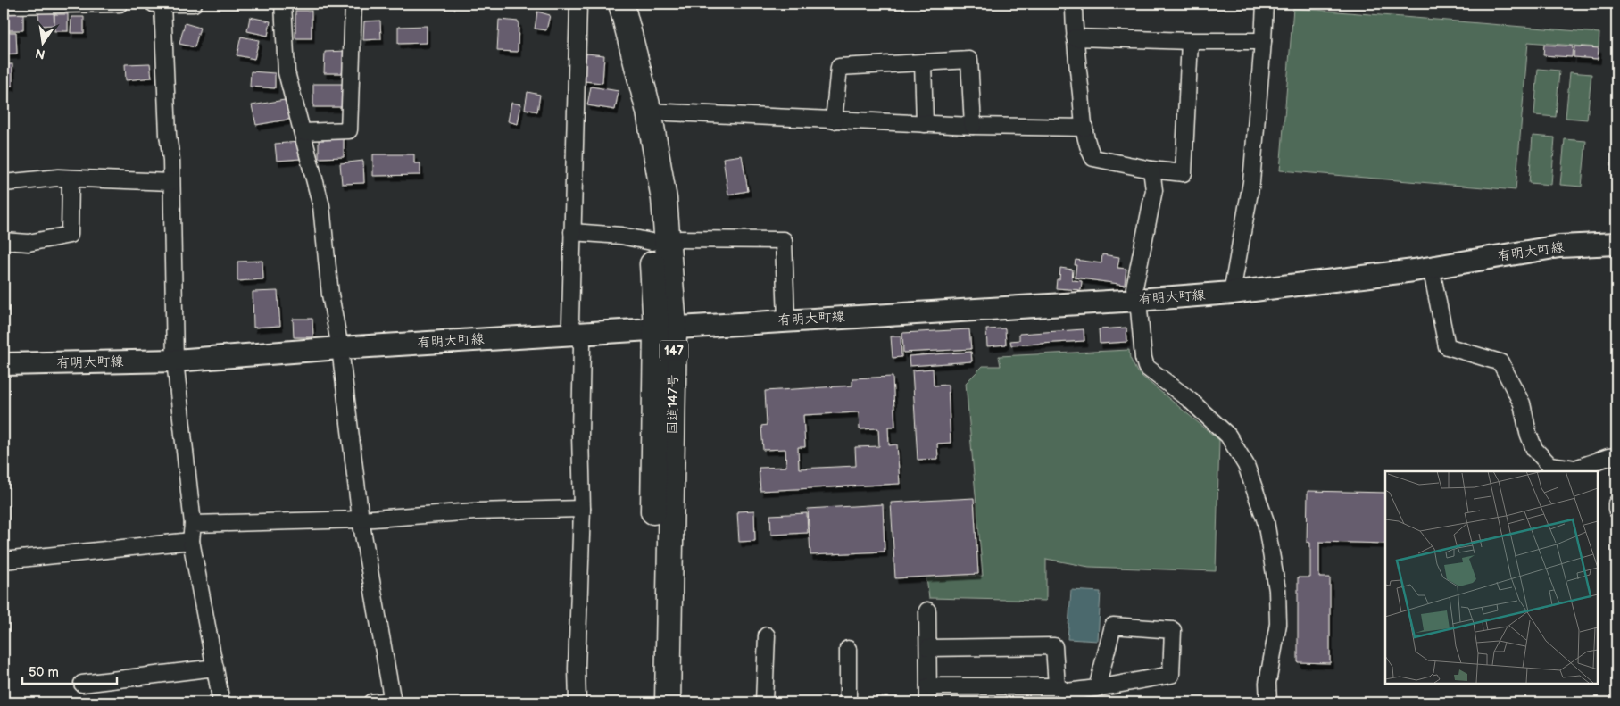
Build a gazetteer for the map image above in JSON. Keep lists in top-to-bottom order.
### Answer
{
  "streets": {
    "highway": ["147", "国道147号"],
    "main road": ["有明大町線"]
  },
  "crossings": [
    ["有明大町線", "国道147号"]
  ],
  "scale_bar": "50 m",
  "north": "bottom"
}
